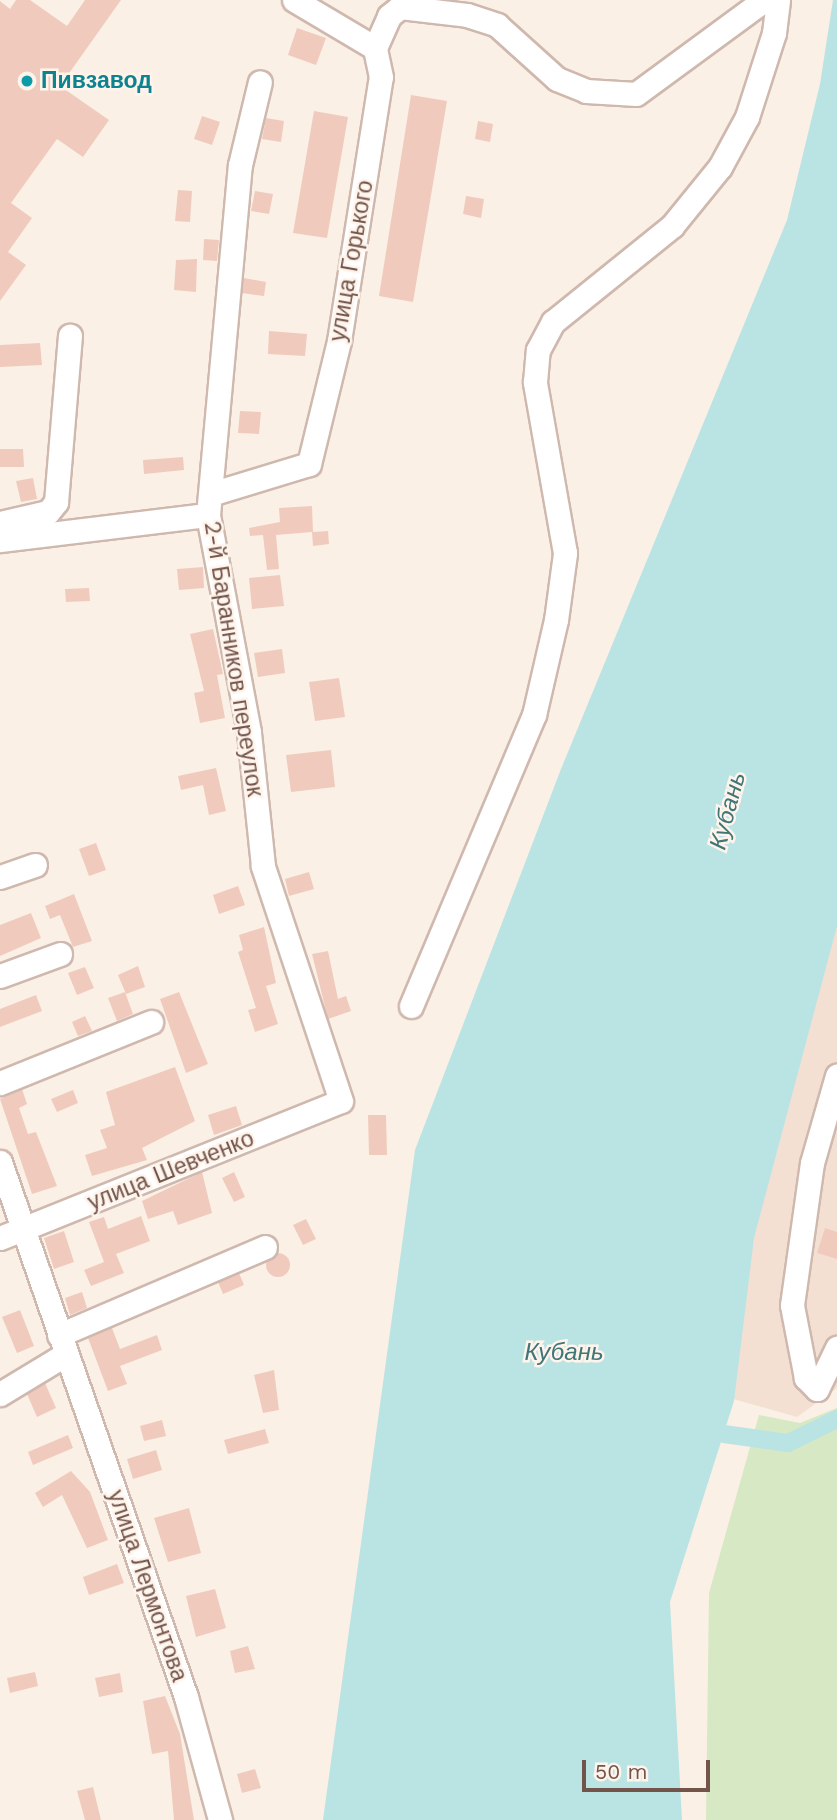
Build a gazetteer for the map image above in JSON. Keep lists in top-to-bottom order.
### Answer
{
  "streets": {
    "street": [
      "улица Горького",
      "2-й Баранников переулок",
      "улица Шевченко",
      "улица Лермонтова"
    ]
  },
  "crossings": [
    ["улица Горького", "2-й Баранников переулок"],
    ["2-й Баранников переулок", "улица Шевченко"],
    ["улица Шевченко", "улица Лермонтова"]
  ],
  "water": ["Кубань"],
  "places": ["Пивзавод"],
  "scale_bar": "50 m"
}
